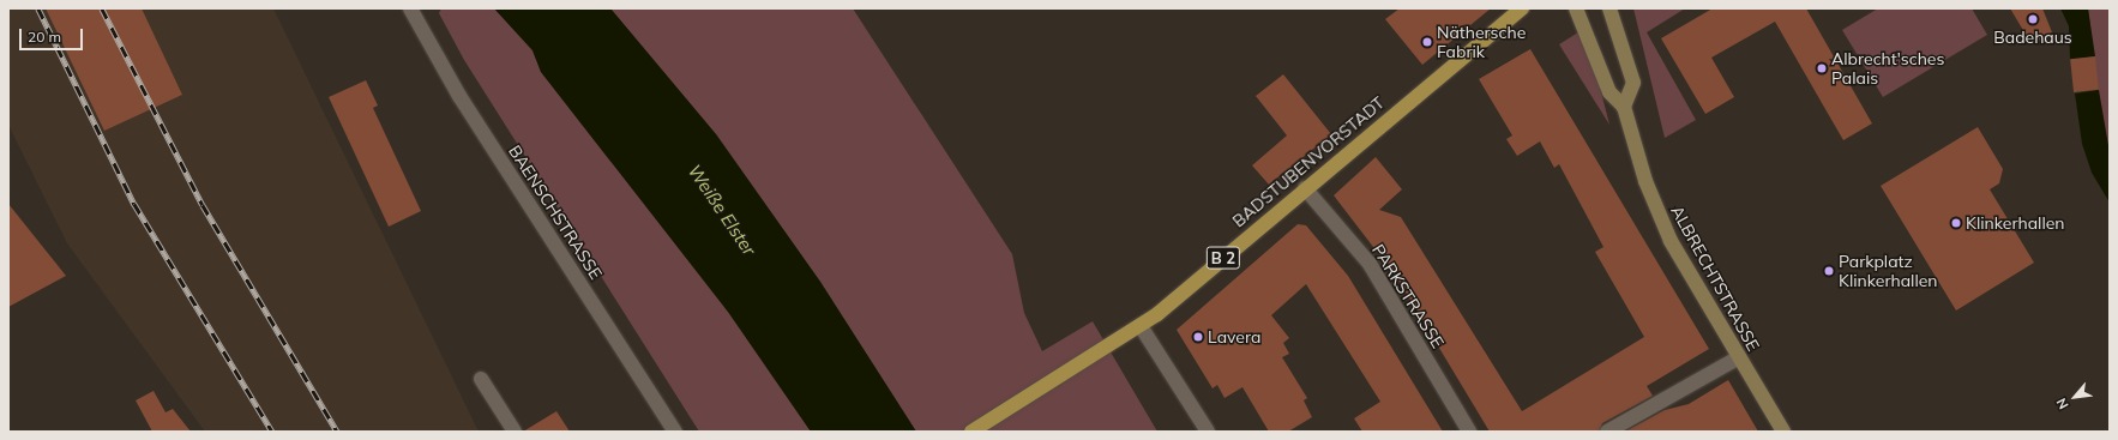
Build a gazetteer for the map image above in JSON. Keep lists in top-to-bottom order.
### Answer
{
  "streets": {
    "main road": ["BADSTUBENVORSTADT", "B 2", "ALBRECHTSTRASSE"],
    "street": ["BAENSCHSTRASSE", "PARKSTRASSE"]
  },
  "crossings": [
    ["BADSTUBENVORSTADT", "PARKSTRASSE"]
  ],
  "water": ["Weiße Elster"],
  "places": [
    "Badehaus",
    "Näthersche Fabrik",
    "Albrecht'sches Palais",
    "Klinkerhallen",
    "Parkplatz Klinkerhallen",
    "Lavera"
  ],
  "scale_bar": "20 m",
  "north": "bottom left"
}
